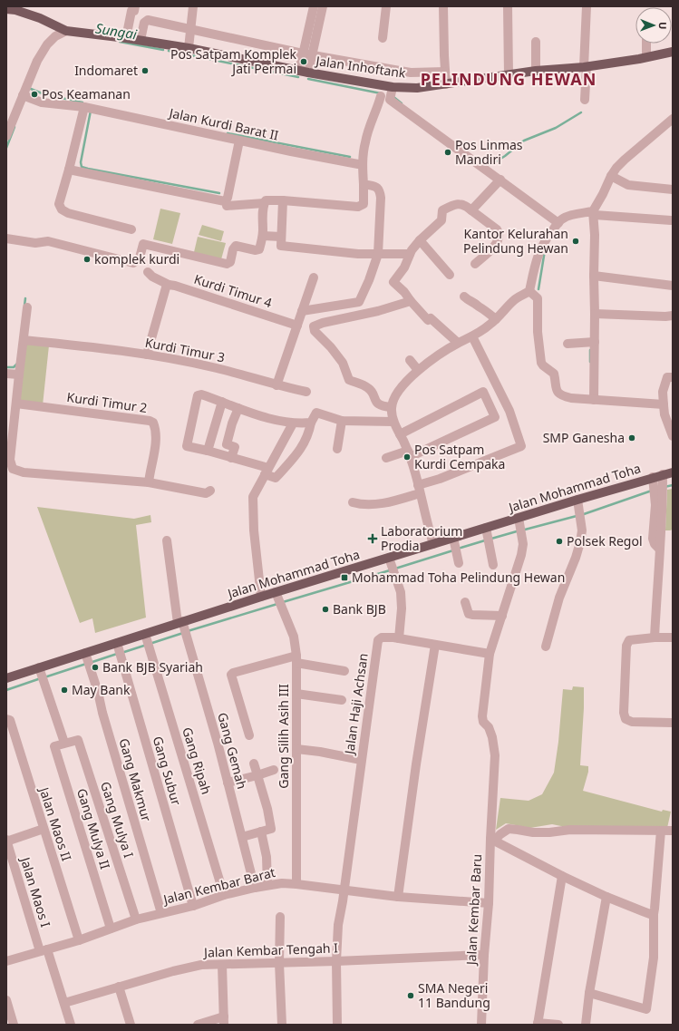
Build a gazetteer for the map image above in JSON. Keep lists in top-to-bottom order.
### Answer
{
  "streets": {
    "main road": ["Jalan Inhoftank", "Jalan Mohammad Toha"],
    "street": [
      "Jalan Kurdi Barat II",
      "Kurdi Timur 4",
      "Kurdi Timur 3",
      "Kurdi Timur 2",
      "Jalan Haji Achsan",
      "Gang Silih Asih III",
      "Gang Gemah",
      "Gang Ripah",
      "Gang Subur",
      "Gang Makmur",
      "Gang Mulya I",
      "Jalan Maos II",
      "Gang Mulya II",
      "Jalan Kembar Barat",
      "Jalan Maos I",
      "Jalan Kembar Baru",
      "Jalan Kembar Tengah I"
    ]
  },
  "crossings": [
    ["Jalan Mohammad Toha", "Gang Silih Asih III"],
    ["Jalan Mohammad Toha", "Gang Gemah"],
    ["Jalan Mohammad Toha", "Gang Ripah"],
    ["Jalan Mohammad Toha", "Gang Subur"],
    ["Jalan Mohammad Toha", "Gang Makmur"],
    ["Jalan Haji Achsan", "Jalan Kembar Barat"],
    ["Jalan Haji Achsan", "Jalan Kembar Baru"],
    ["Jalan Haji Achsan", "Jalan Kembar Tengah I"],
    ["Gang Silih Asih III", "Jalan Kembar Barat"],
    ["Gang Gemah", "Jalan Kembar Barat"],
    ["Gang Ripah", "Jalan Kembar Barat"],
    ["Gang Subur", "Jalan Kembar Barat"],
    ["Gang Makmur", "Jalan Kembar Barat"],
    ["Gang Mulya I", "Gang Mulya II"],
    ["Gang Mulya I", "Jalan Kembar Barat"],
    ["Jalan Maos II", "Jalan Kembar Barat"],
    ["Gang Mulya II", "Jalan Kembar Barat"],
    ["Jalan Kembar Barat", "Jalan Maos I"],
    ["Jalan Kembar Barat", "Jalan Kembar Baru"],
    ["Jalan Maos I", "Jalan Kembar Tengah I"],
    ["Jalan Kembar Baru", "Jalan Kembar Tengah I"]
  ],
  "districts": ["PELINDUNG HEWAN"],
  "water": ["Sungai"],
  "places": {
    "other": [
      "Pos Satpam Komplek Jati Permai",
      "Indomaret",
      "Pos Keamanan",
      "Pos Linmas Mandiri",
      "Kantor Kelurahan Pelindung Hewan",
      "komplek kurdi",
      "SMP Ganesha",
      "Pos Satpam Kurdi Cempaka",
      "Polsek Regol",
      "Bank BJB",
      "Bank BJB Syariah",
      "May Bank",
      "SMA Negeri 11 Bandung"
    ],
    "health": ["Laboratorium Prodia"],
    "transit": ["Mohammad Toha Pelindung Hewan"]
  },
  "north": "right"
}
